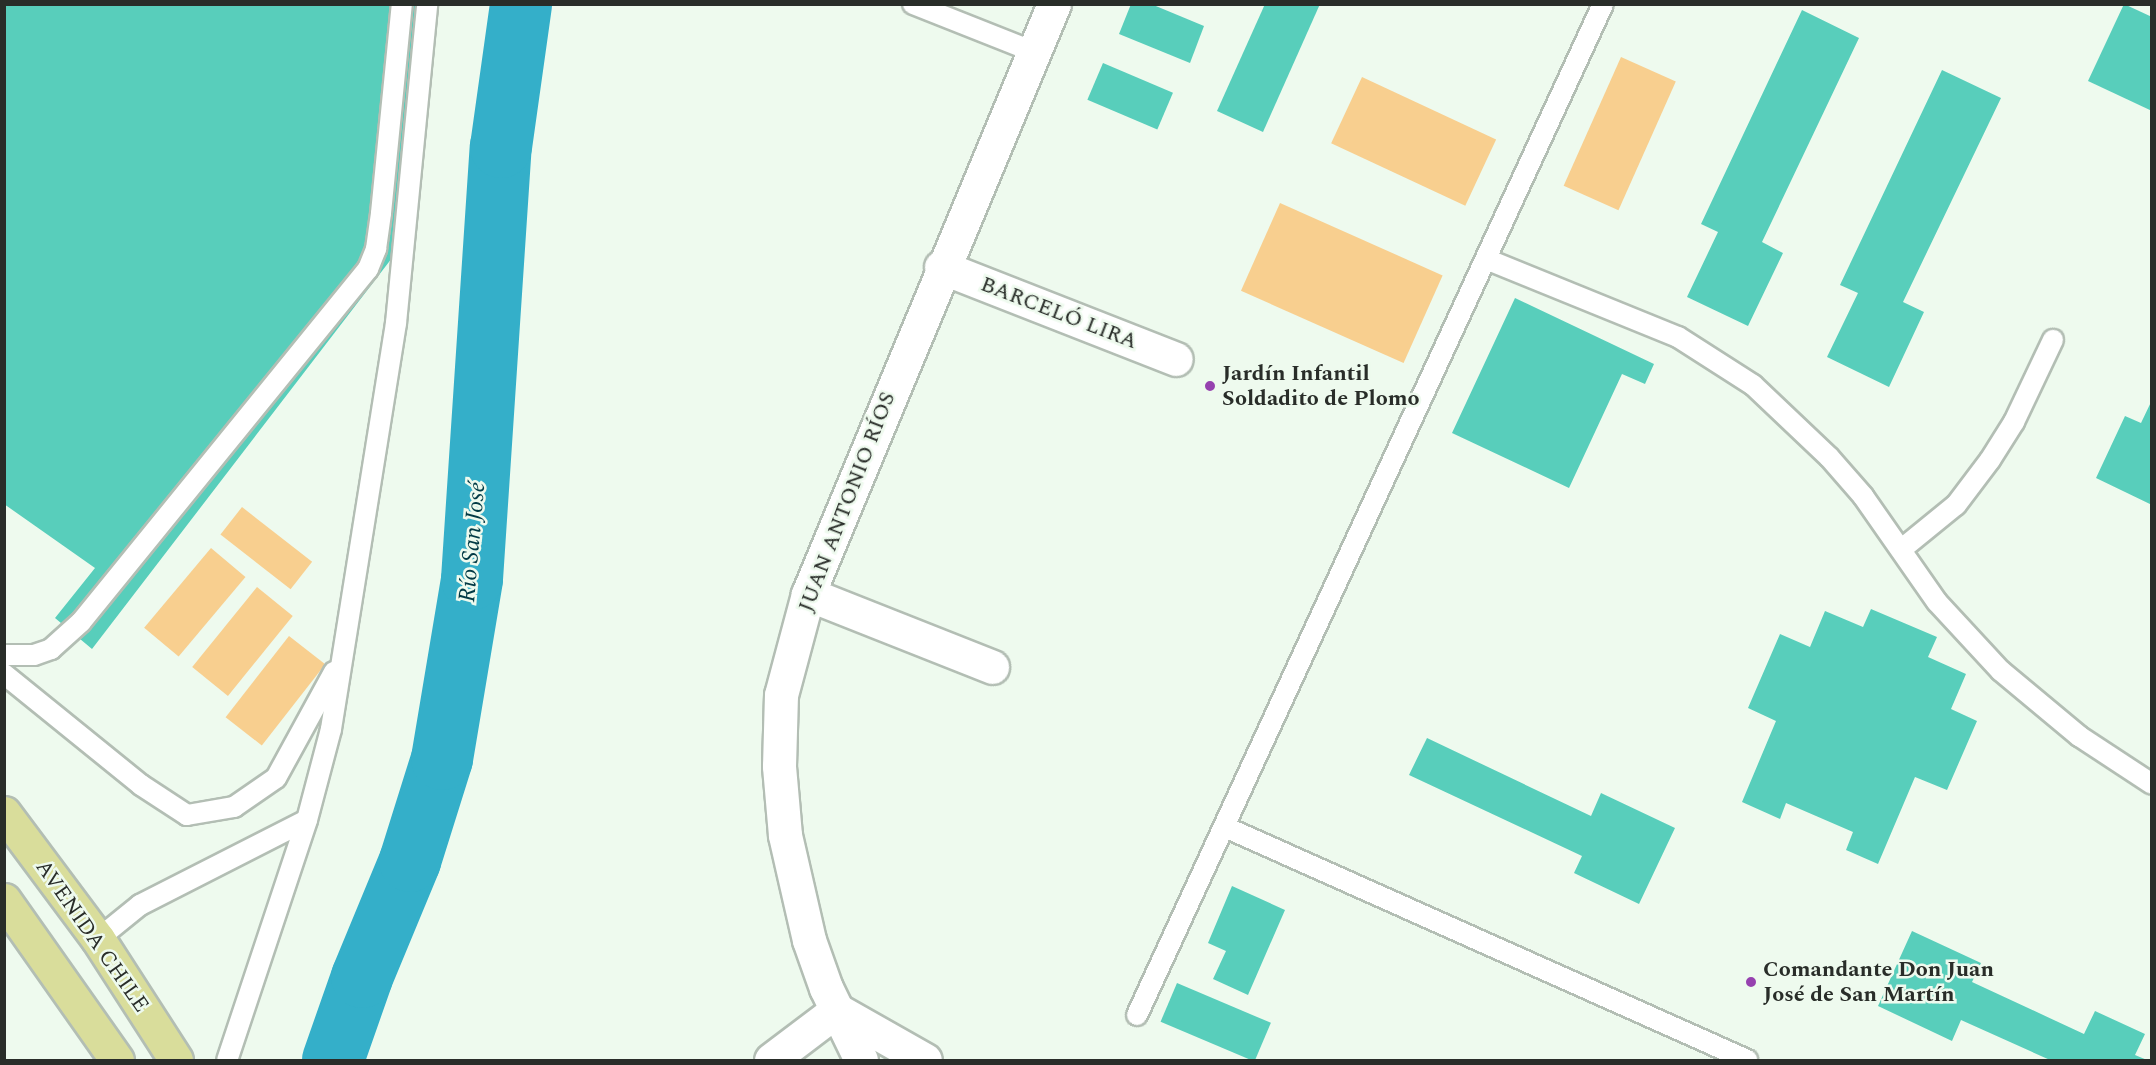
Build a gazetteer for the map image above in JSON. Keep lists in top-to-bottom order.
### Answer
{
  "streets": {
    "main road": ["BARCELÓ LIRA", "JUAN ANTONIO RÍOS", "AVENIDA CHILE"]
  },
  "crossings": [
    ["BARCELÓ LIRA", "JUAN ANTONIO RÍOS"]
  ],
  "water": ["Río San José"],
  "places": ["Jardín Infantil Soldadito de Plomo", "Comandante Don Juan José de San Martín"]
}
